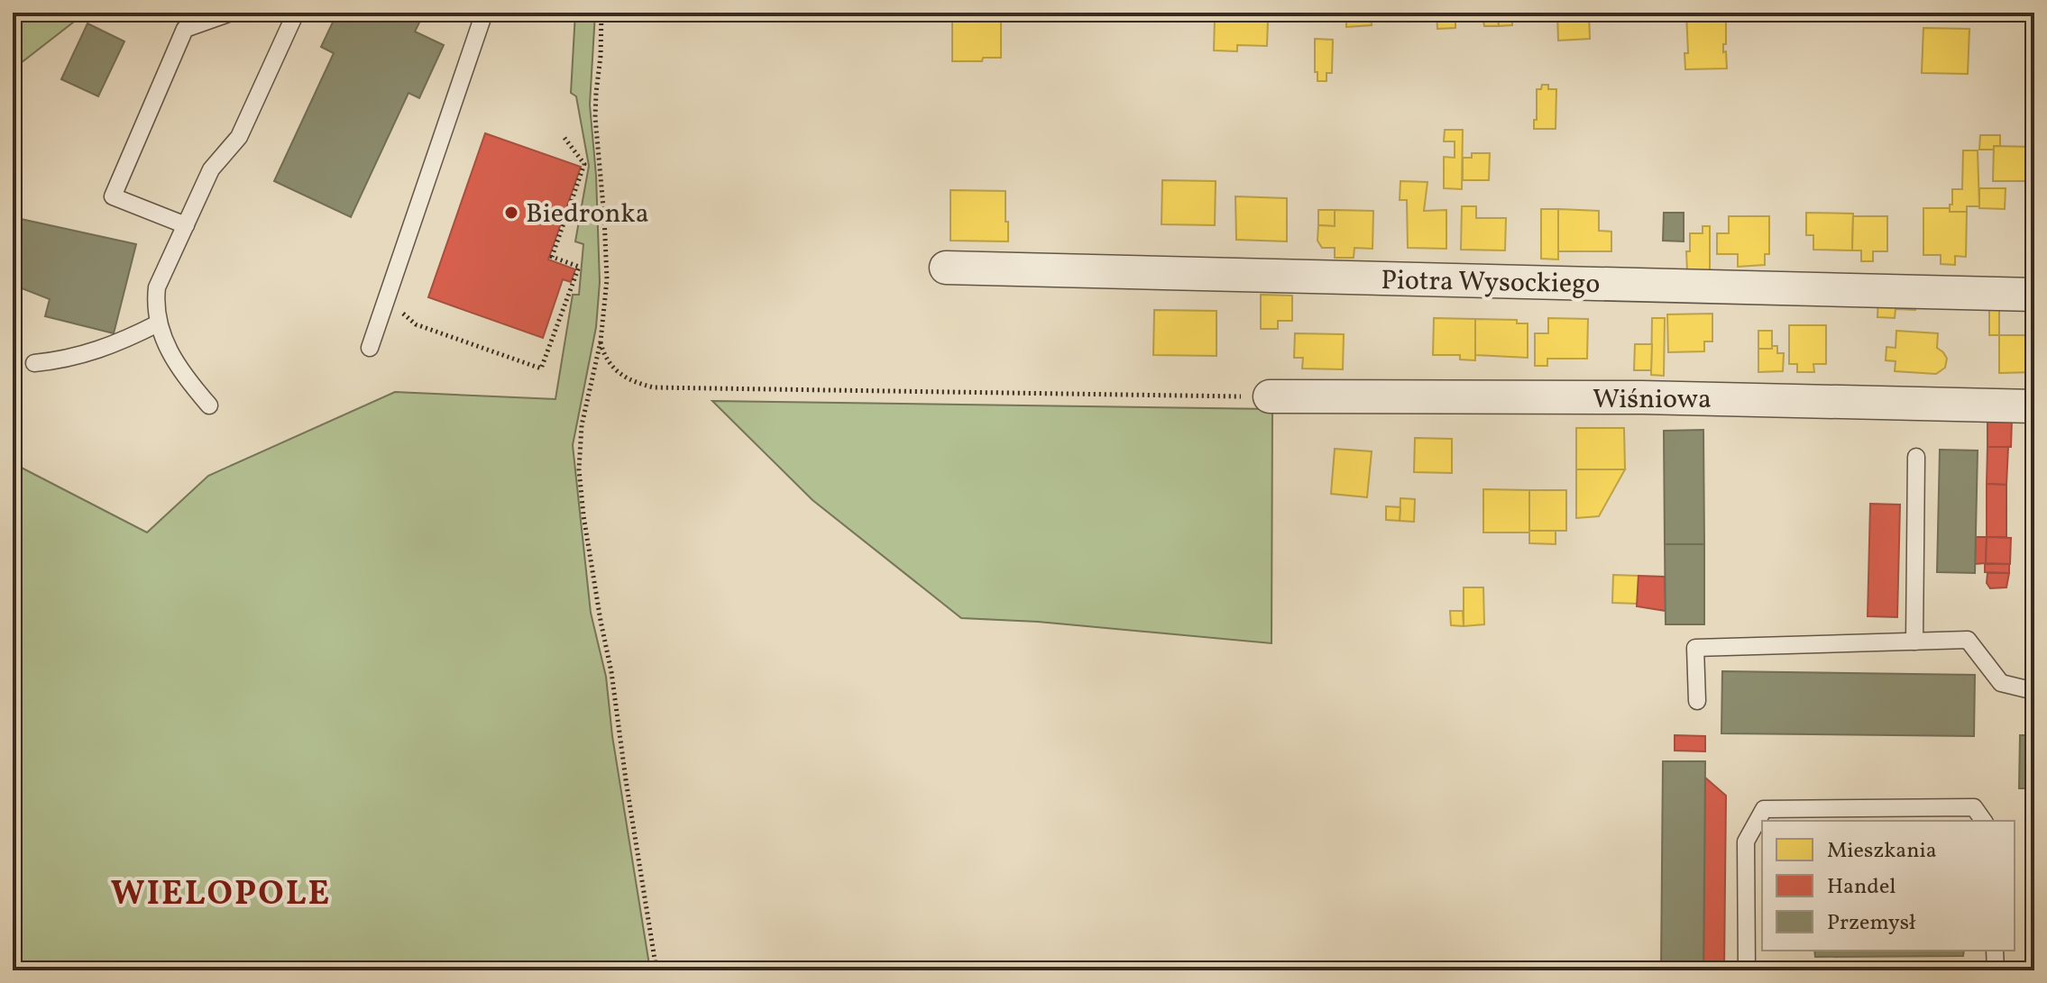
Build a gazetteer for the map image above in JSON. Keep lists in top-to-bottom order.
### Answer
{
  "streets": {
    "street": ["Piotra Wysockiego", "Wiśniowa"]
  },
  "districts": ["WIELOPOLE"],
  "places": ["Biedronka"],
  "legend": ["Mieszkania", "Handel", "Przemysł"]
}
